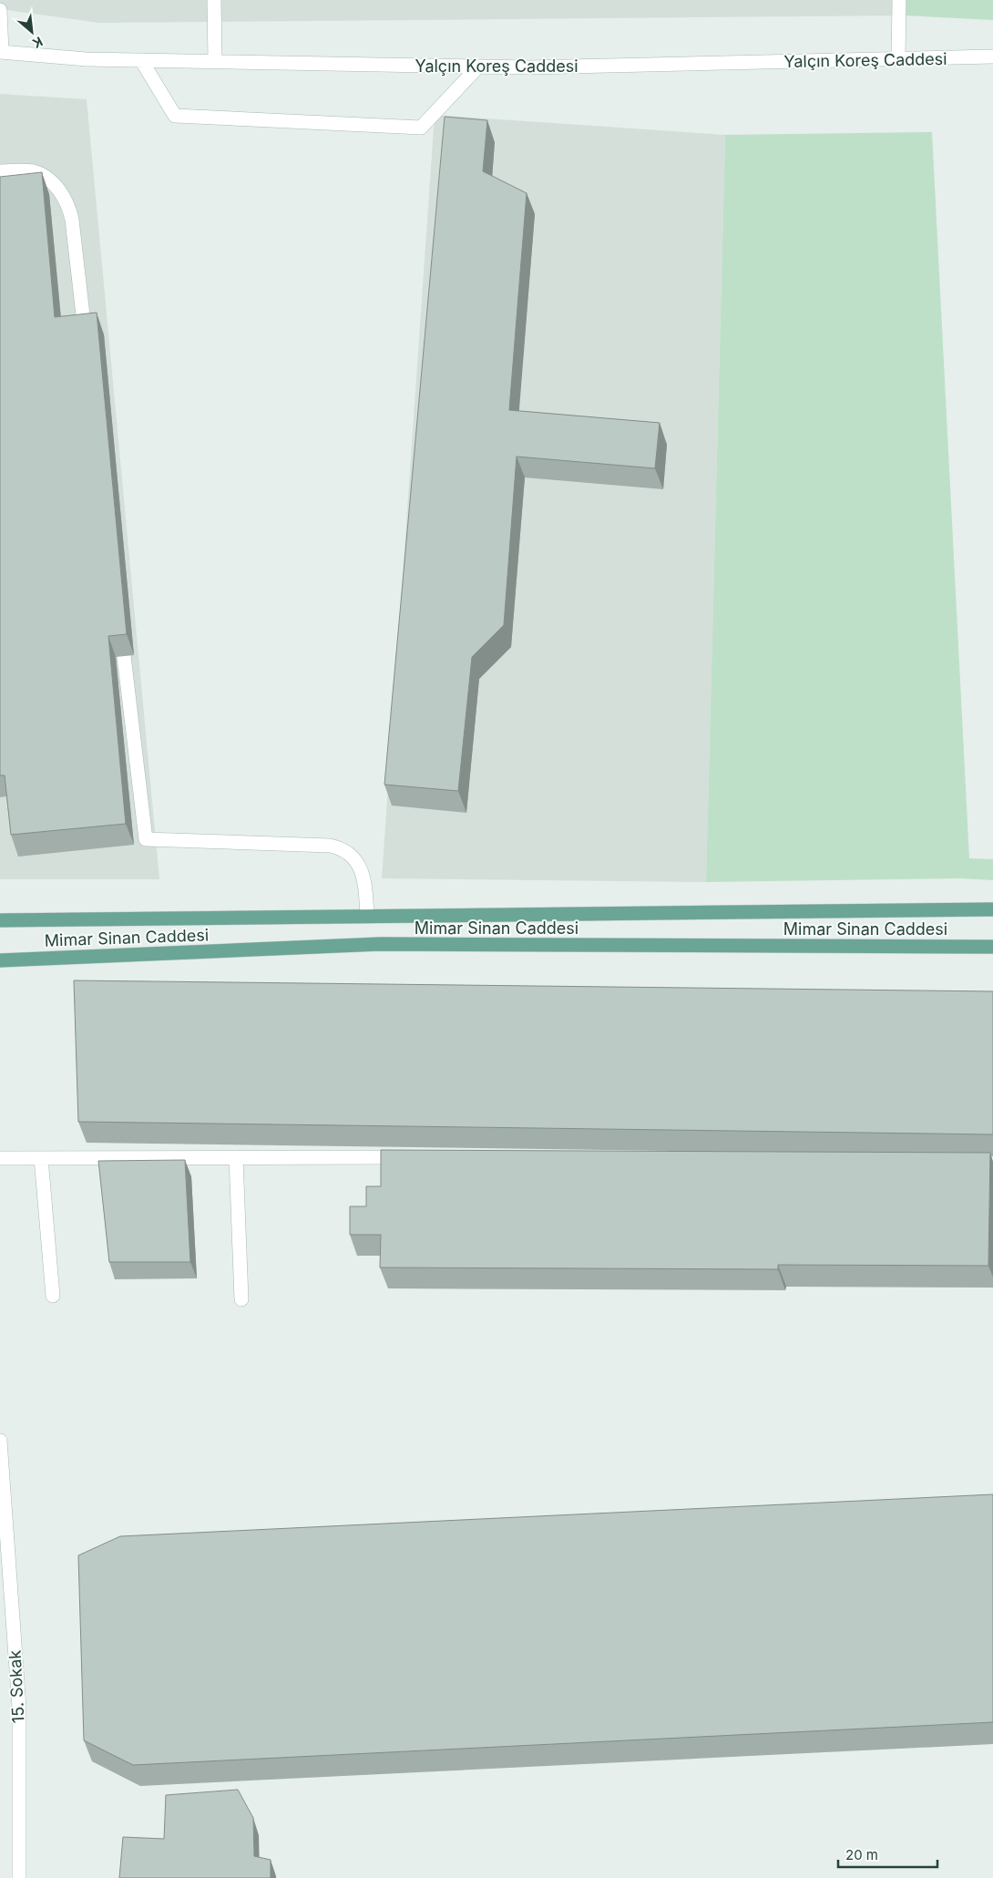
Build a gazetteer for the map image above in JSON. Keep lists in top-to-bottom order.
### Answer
{
  "streets": {
    "main road": ["Mimar Sinan Caddesi"],
    "street": ["Yalçın Koreş Caddesi", "15. Sokak"]
  },
  "scale_bar": "20 m",
  "north": "bottom right"
}
